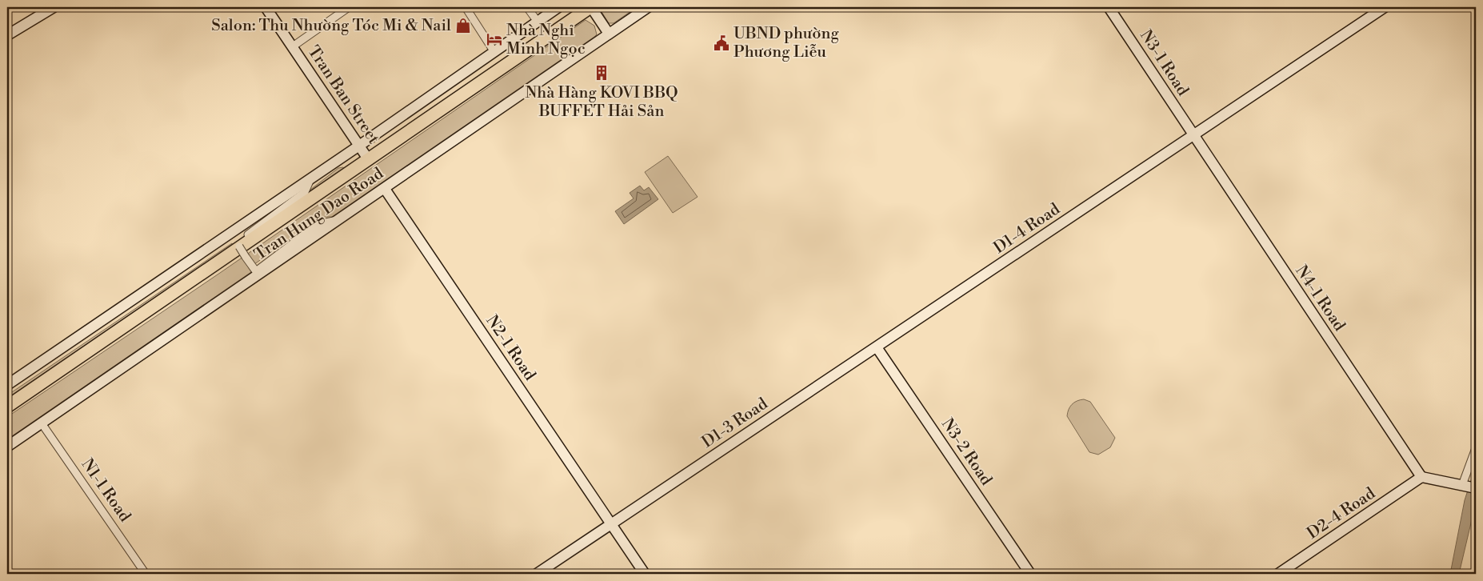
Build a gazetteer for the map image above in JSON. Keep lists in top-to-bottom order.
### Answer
{
  "streets": {
    "highway": ["Tran Hung Dao Road"],
    "main road": [
      "N3-1 Road",
      "Tran Ban Street",
      "D1-4 Road",
      "N4-1 Road",
      "N2-1 Road",
      "D1-3 Road",
      "N3-2 Road",
      "D2-4 Road"
    ],
    "street": ["N1-1 Road"]
  },
  "crossings": [
    ["N3-1 Road", "D1-4 Road"],
    ["N3-1 Road", "N4-1 Road"],
    ["Tran Ban Street", "Tran Hung Dao Road"],
    ["Tran Hung Dao Road", "N2-1 Road"],
    ["Tran Hung Dao Road", "N1-1 Road"],
    ["D1-4 Road", "N4-1 Road"],
    ["D1-4 Road", "D1-3 Road"],
    ["D1-4 Road", "N3-2 Road"],
    ["N4-1 Road", "D2-4 Road"],
    ["N2-1 Road", "D1-3 Road"],
    ["D1-3 Road", "N3-2 Road"]
  ],
  "places": {
    "shop": ["Salon: Thu Nhường Tóc Mi & Nail"],
    "hotel": ["Nhà Nghỉ Minh Ngọc"],
    "public building": ["UBND phường Phương Liễu"],
    "building": ["Nhà Hàng KOVI BBQ BUFFET Hải Sản"]
  }
}
